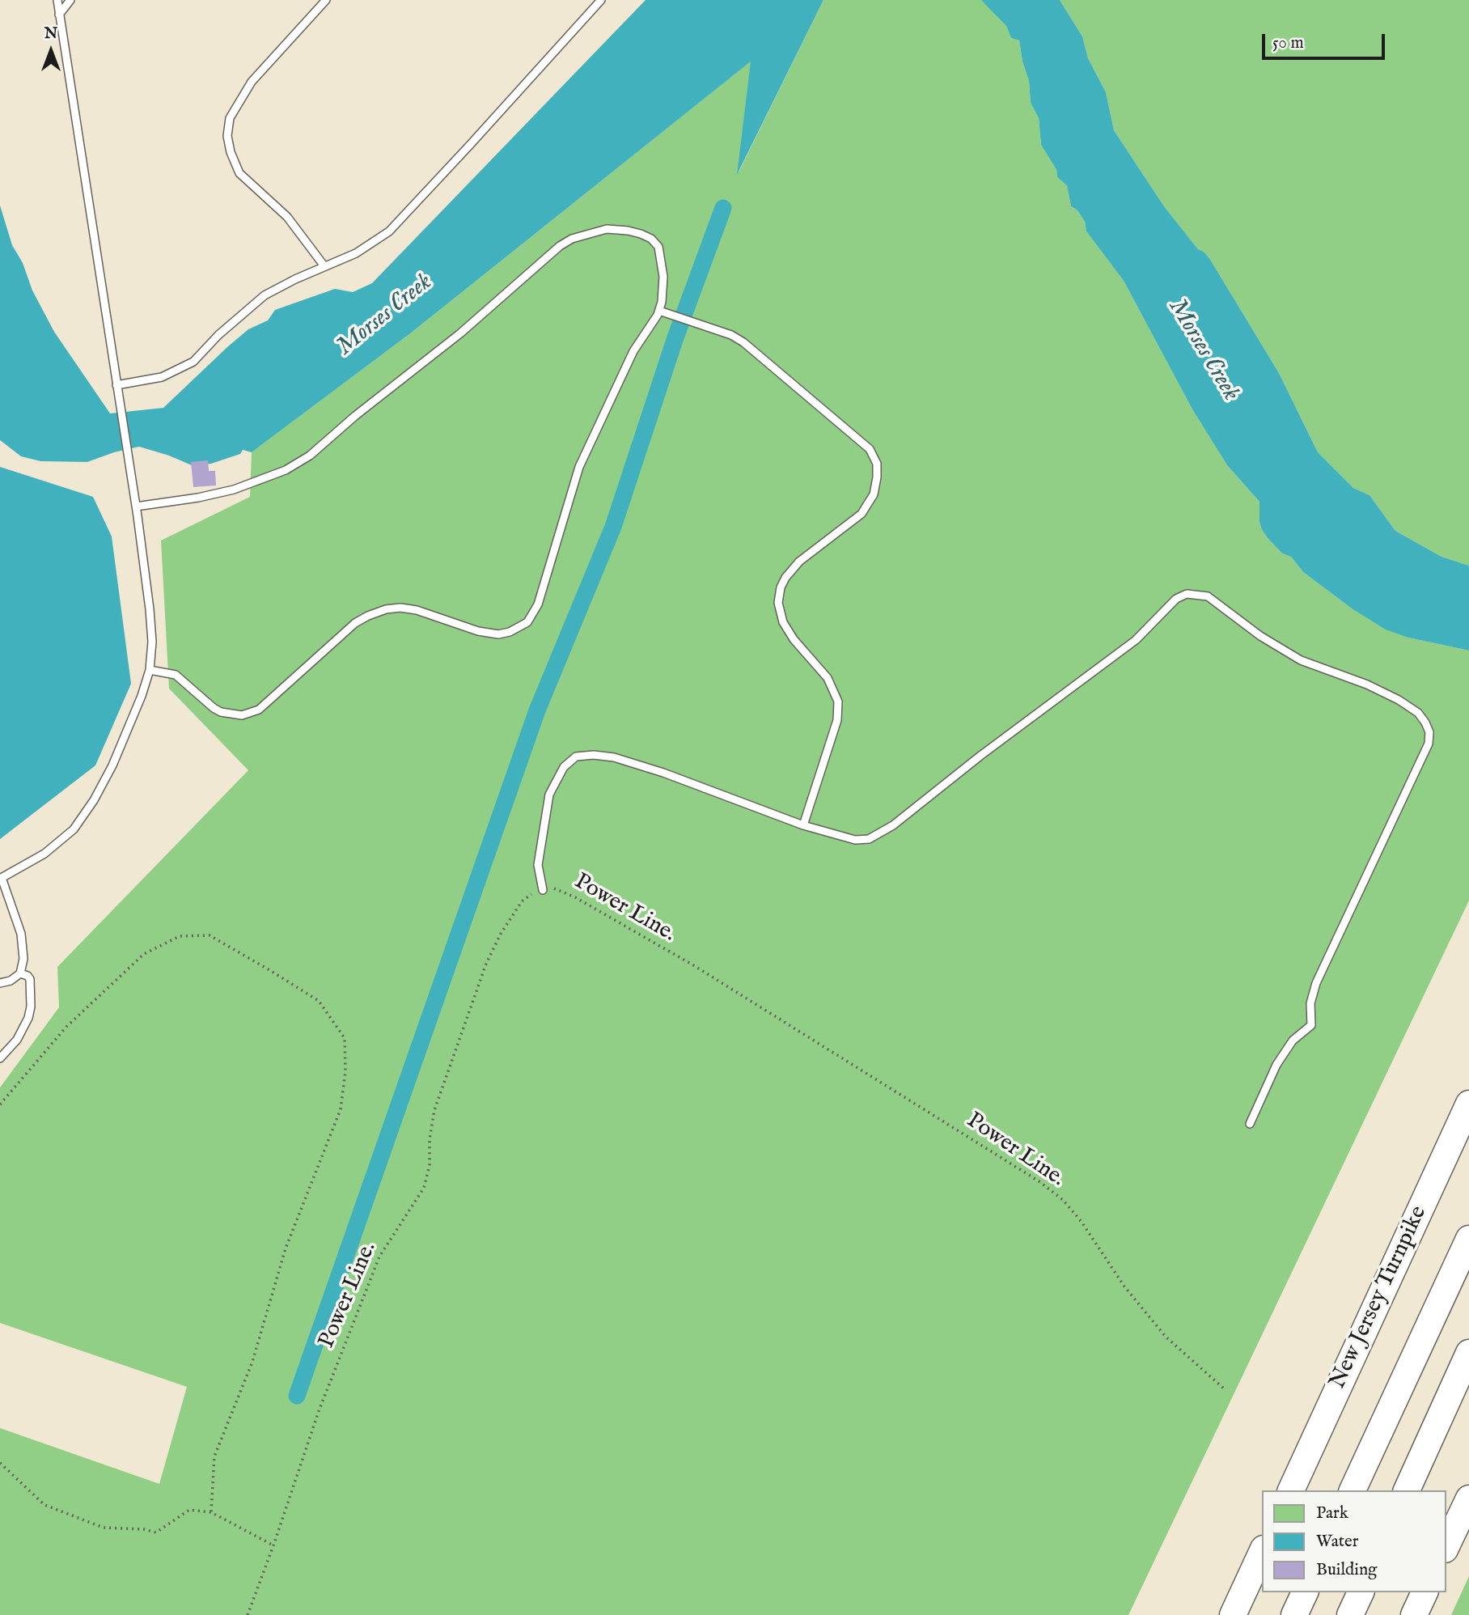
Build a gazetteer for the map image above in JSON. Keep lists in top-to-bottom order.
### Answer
{
  "streets": {
    "highway": ["New Jersey Turnpike"],
    "path": ["Power Line."]
  },
  "water": ["Morses Creek"],
  "legend": ["Park", "Water", "Building"],
  "scale_bar": "50 m",
  "north": "top"
}
